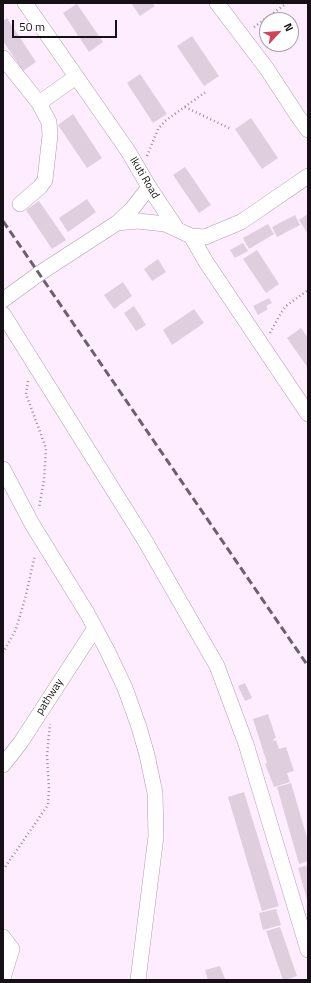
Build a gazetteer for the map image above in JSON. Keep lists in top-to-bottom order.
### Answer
{
  "streets": {
    "street": ["Ikuti Road", "pathway"]
  },
  "scale_bar": "50 m",
  "north": "top right"
}
